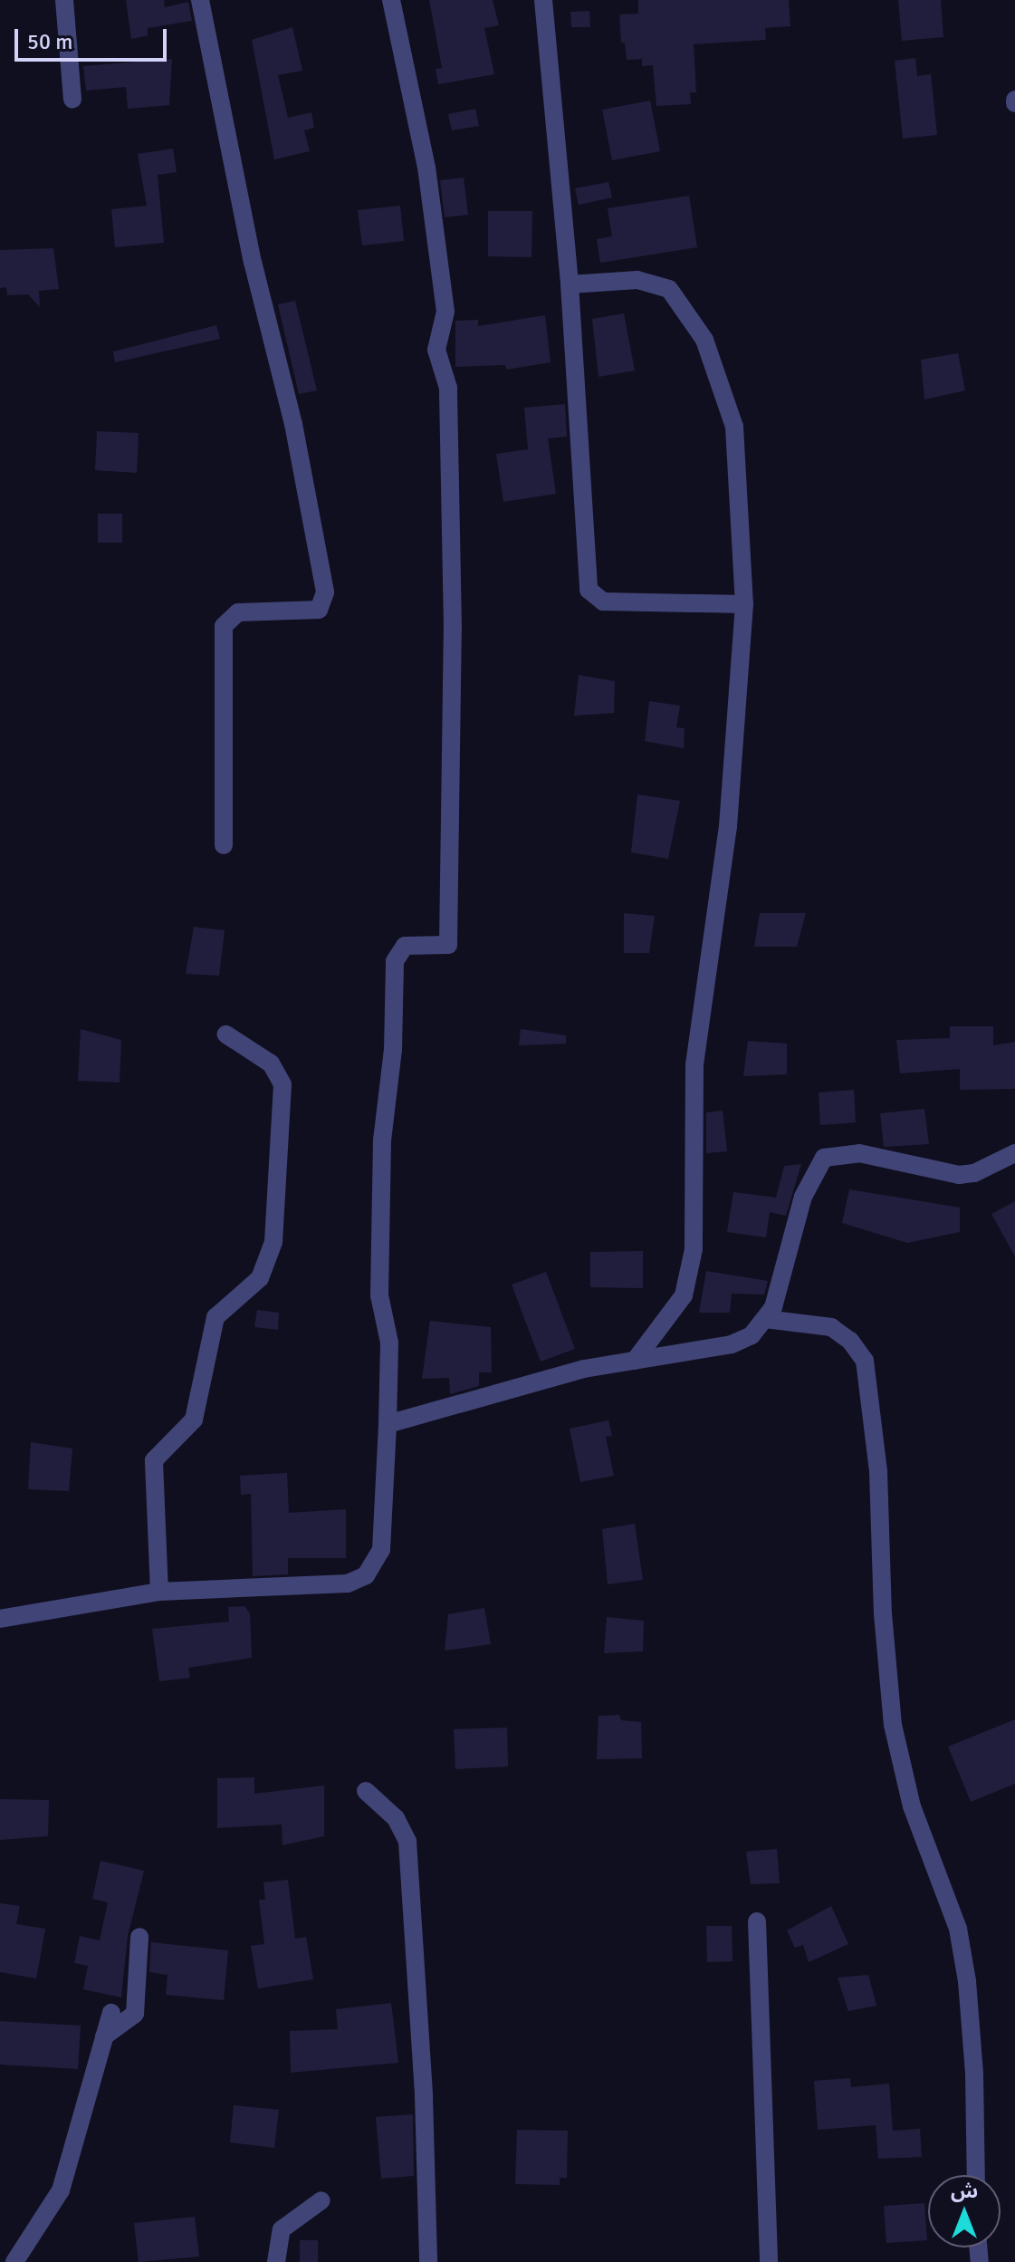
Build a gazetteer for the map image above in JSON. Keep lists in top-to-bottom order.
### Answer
{
  "scale_bar": "50 m",
  "north": "top"
}
